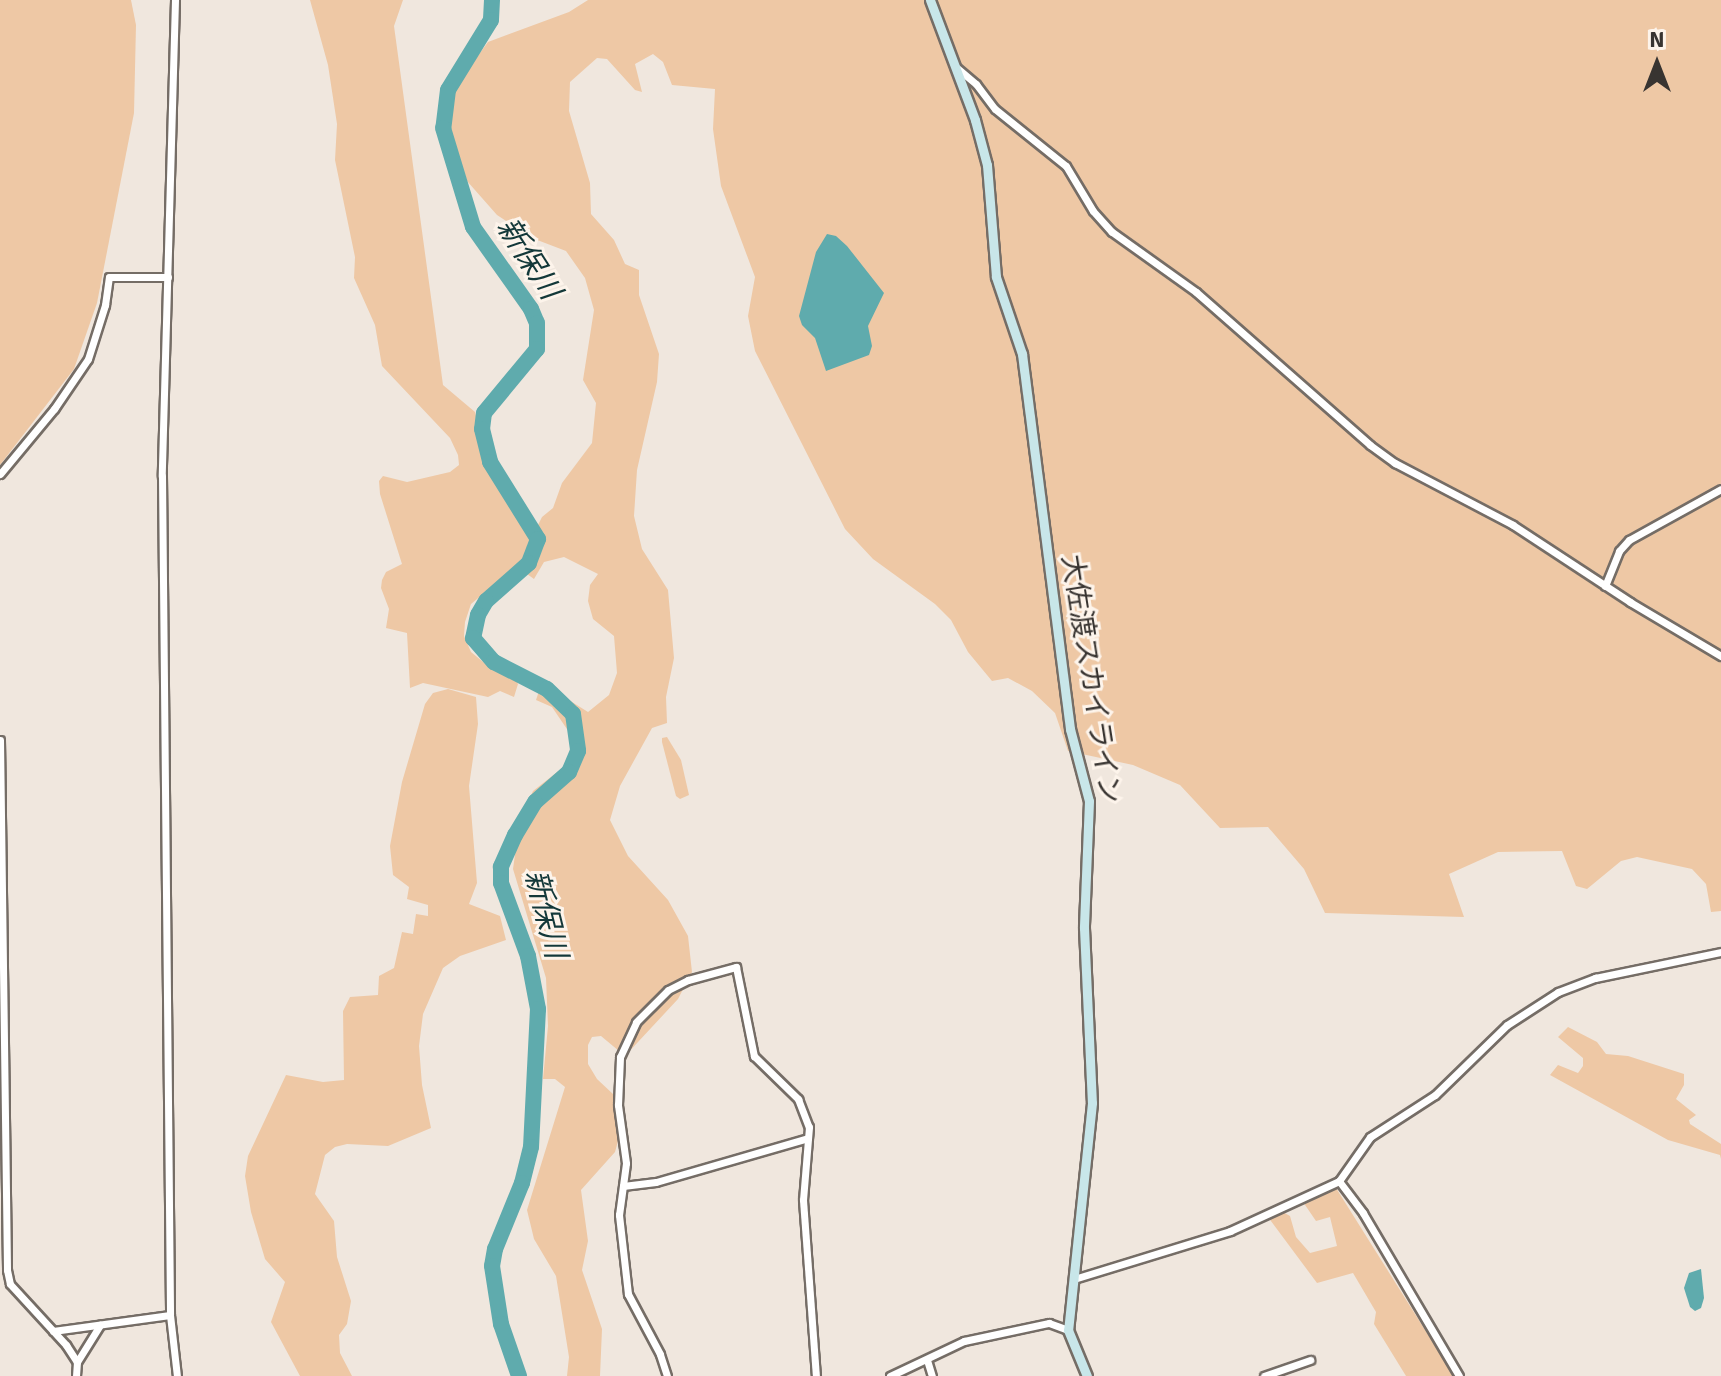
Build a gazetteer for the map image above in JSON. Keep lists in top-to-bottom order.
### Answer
{
  "streets": {
    "street": ["大佐渡スカイライン"]
  },
  "water": ["新保川"],
  "north": "top"
}
